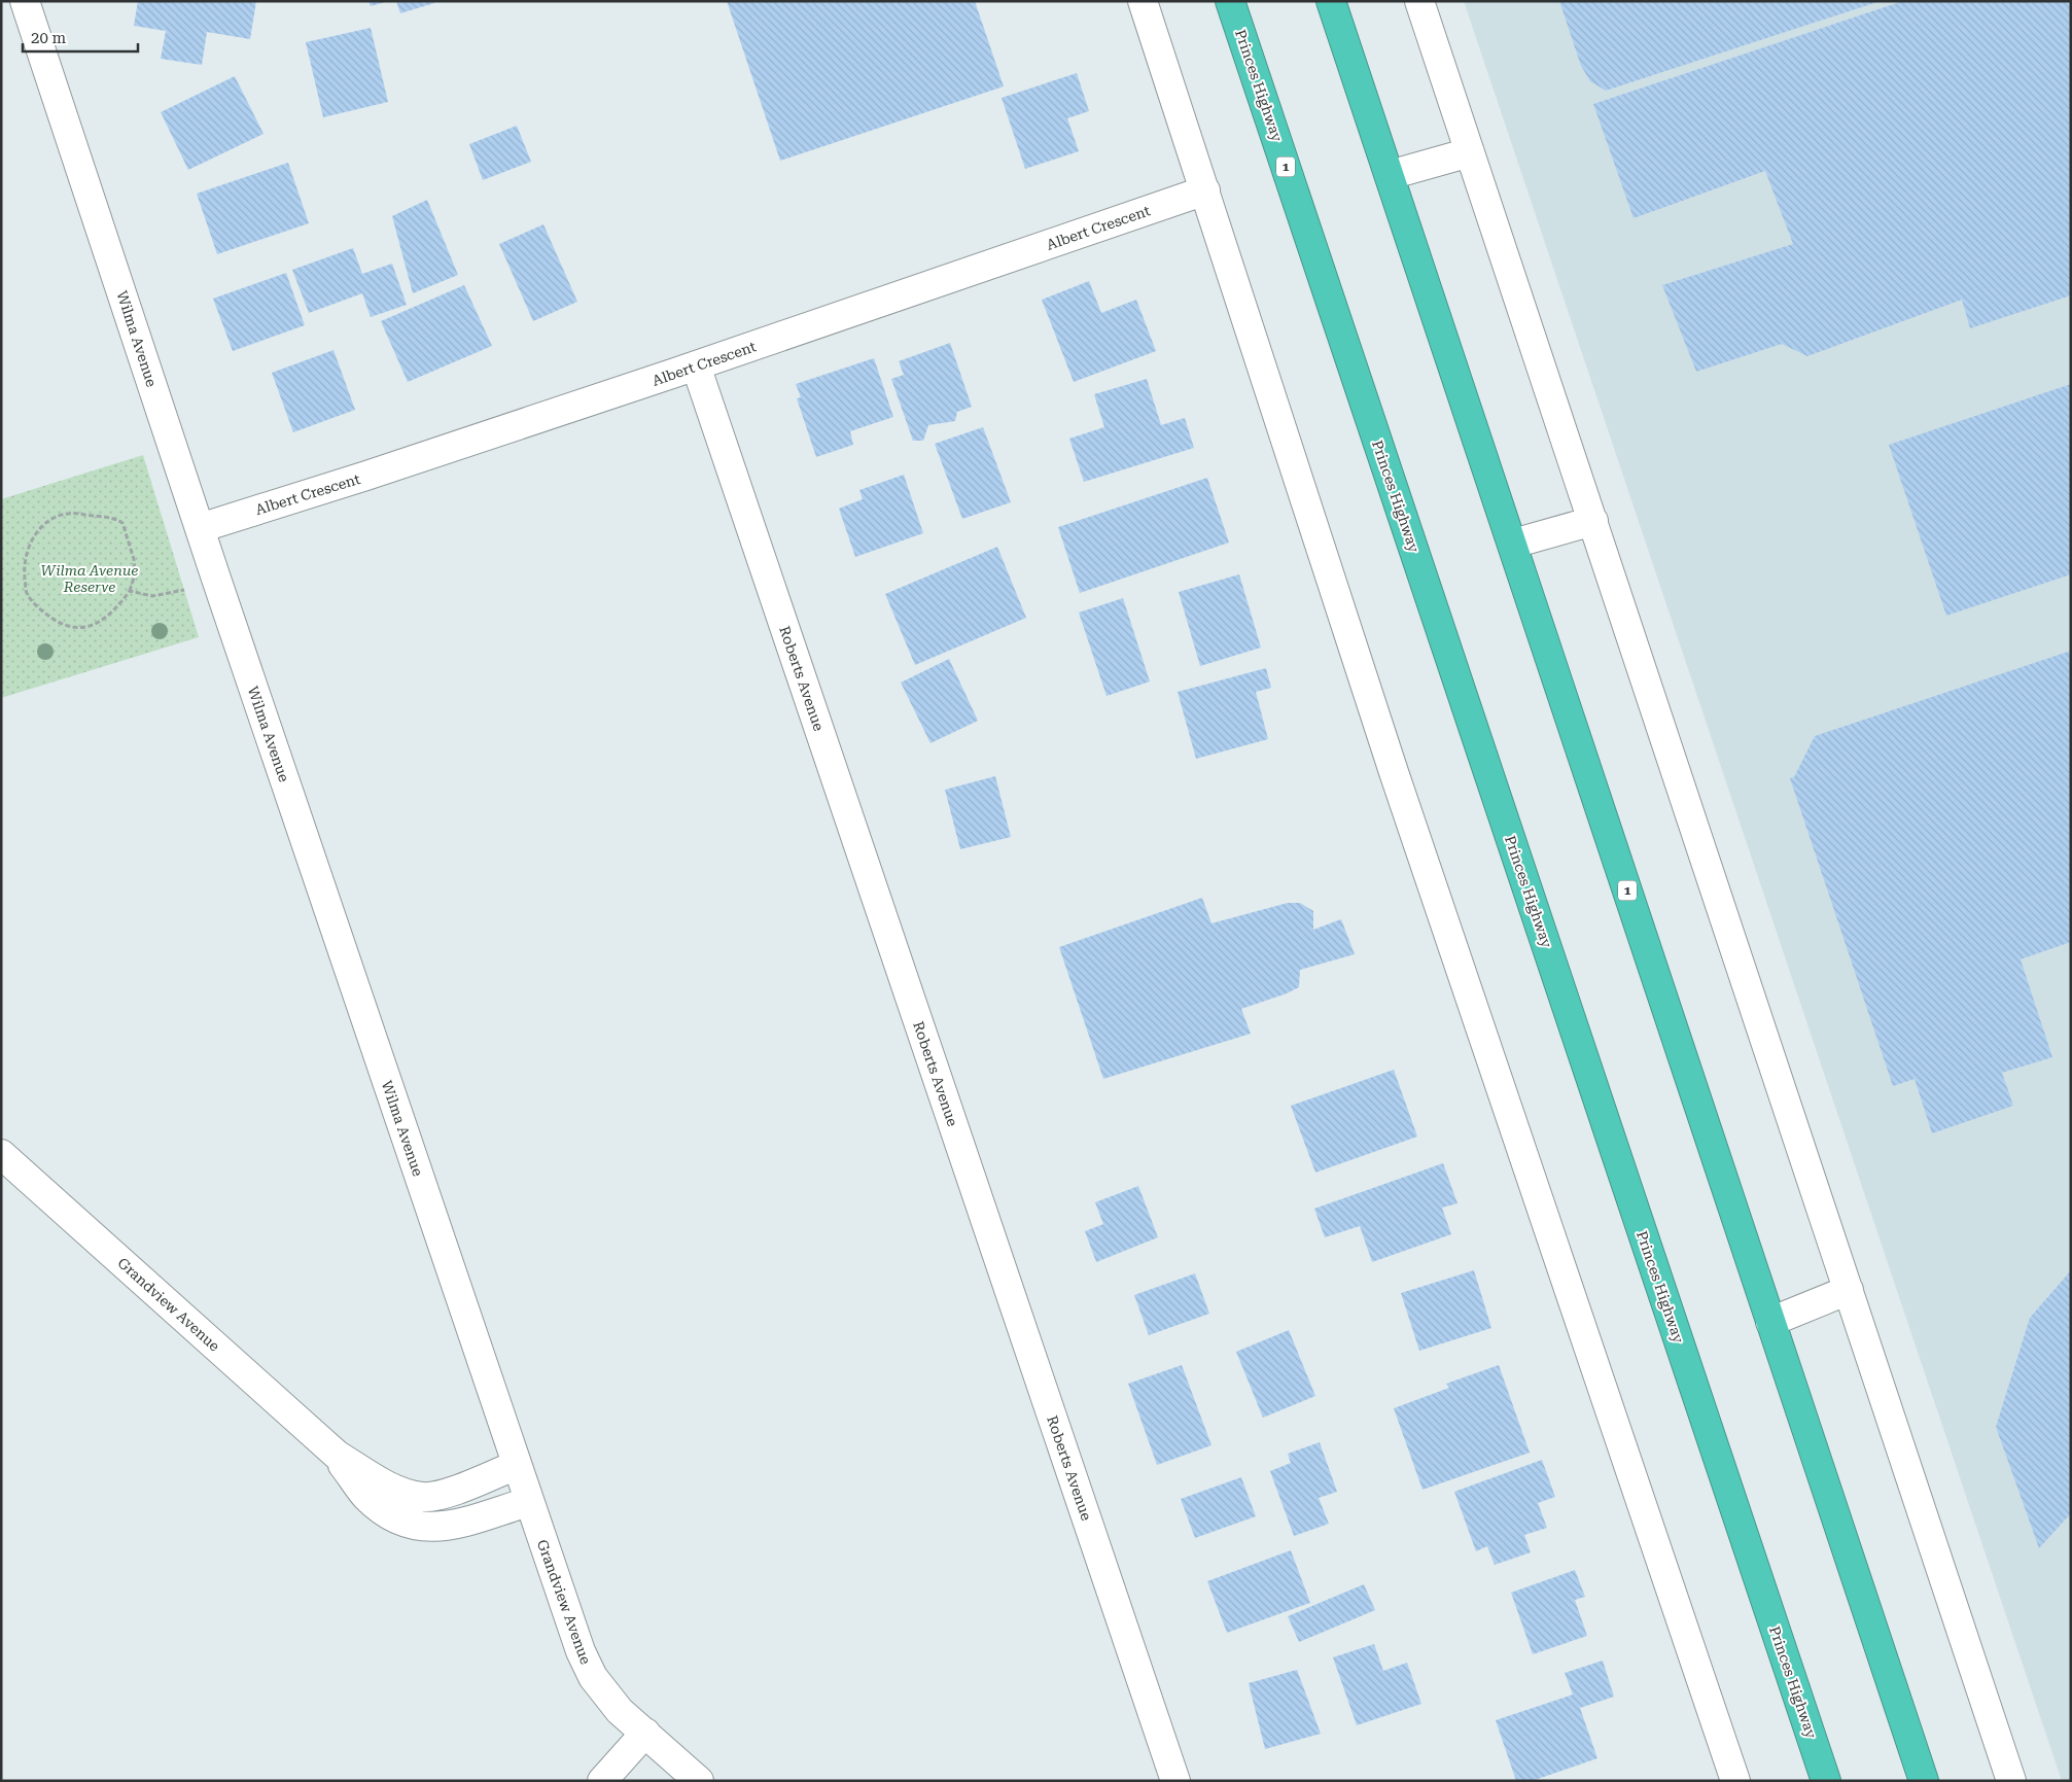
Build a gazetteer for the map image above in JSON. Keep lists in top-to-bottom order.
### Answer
{
  "streets": {
    "highway": ["Princes Highway", "1"],
    "street": [
      "Albert Crescent",
      "Wilma Avenue",
      "Roberts Avenue",
      "Grandview Avenue"
    ]
  },
  "crossings": [
    ["Albert Crescent", "Wilma Avenue"],
    ["Albert Crescent", "Roberts Avenue"],
    ["Wilma Avenue", "Grandview Avenue"]
  ],
  "parks": ["Wilma Avenue Reserve"],
  "scale_bar": "20 m"
}
